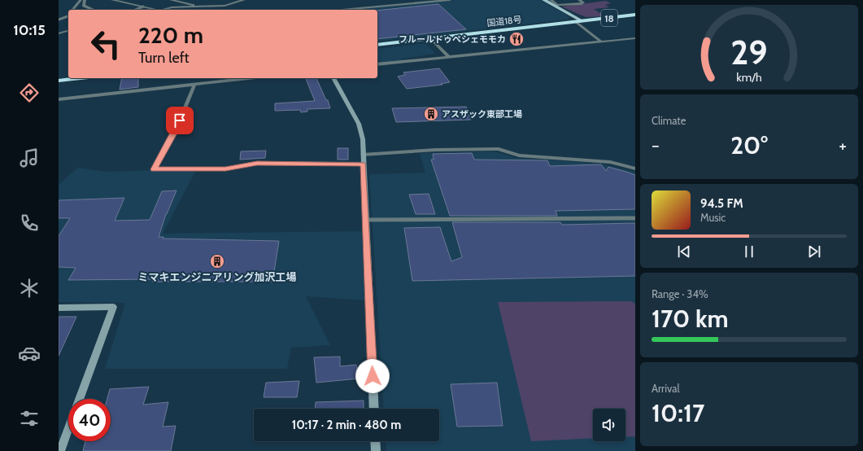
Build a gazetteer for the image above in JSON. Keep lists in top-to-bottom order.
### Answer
{
  "streets": {
    "highway": ["18", "国道18号"]
  },
  "places": {
    "restaurant": ["フルールドゥぺシェモモカ"],
    "building": ["アスザック東部工場", "ミマキエンジニアリング加沢工場"]
  },
  "page": {
    "tabs": "10:15",
    "turn": ["220 m", "Turn left"],
    "tile": [
      "Climate",
      ["Range · 34%", "170 km"],
      ["Arrival", "10:17"]
    ],
    "heat": ["−", "20°", "+"],
    "song": ["94.5 FM", "Music"],
    "limit": "40",
    "trip": "10:17 · 2 min · 480 m",
    "gauge": ["29", "km/h"]
  }
}
